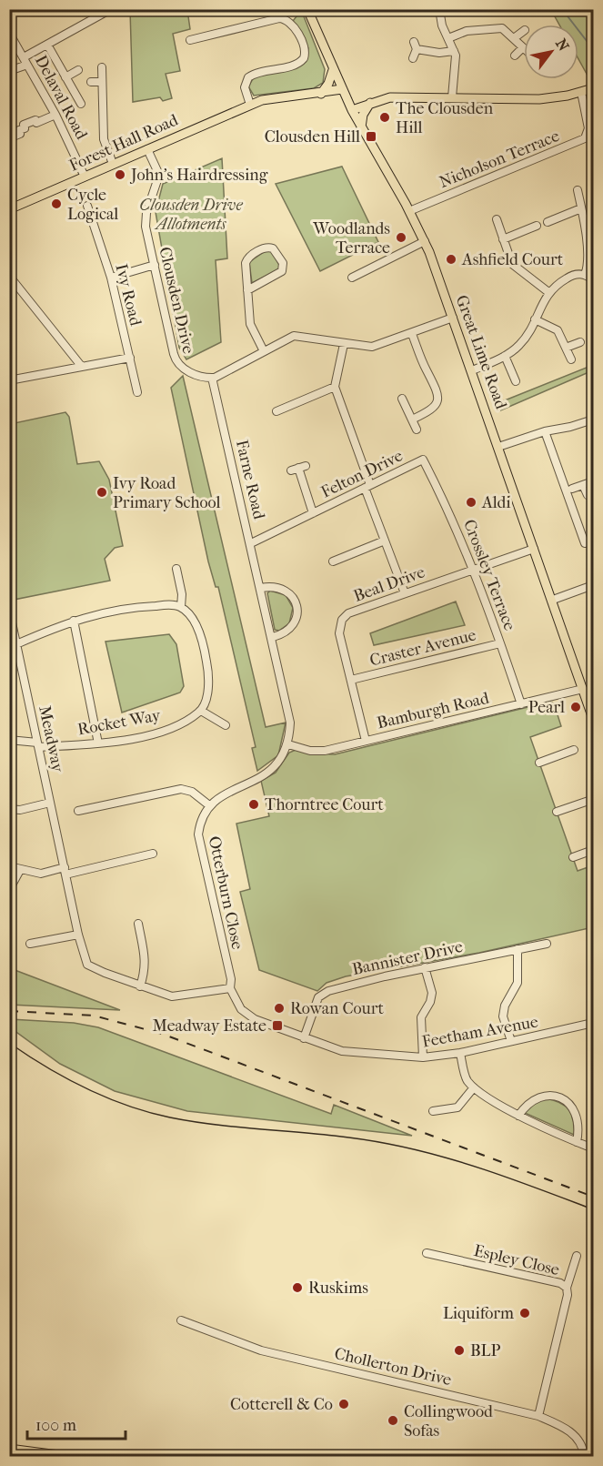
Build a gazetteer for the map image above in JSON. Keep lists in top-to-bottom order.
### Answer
{
  "streets": {
    "main road": ["Forest Hall Road", "Great Lime Road"],
    "street": [
      "Delaval Road",
      "Nicholson Terrace",
      "Ivy Road",
      "Clousden Drive",
      "Felton Drive",
      "Farne Road",
      "Crossley Terrace",
      "Beal Drive",
      "Craster Avenue",
      "Bamburgh Road",
      "Rocket Way",
      "Meadway",
      "Otterburn Close",
      "Bannister Drive",
      "Feetham Avenue",
      "Espley Close",
      "Chollerton Drive"
    ]
  },
  "crossings": [
    ["Delaval Road", "Forest Hall Road"],
    ["Forest Hall Road", "Clousden Drive"],
    ["Forest Hall Road", "Great Lime Road"],
    ["Nicholson Terrace", "Great Lime Road"],
    ["Clousden Drive", "Farne Road"],
    ["Great Lime Road", "Beal Drive"],
    ["Great Lime Road", "Bamburgh Road"],
    ["Felton Drive", "Farne Road"],
    ["Felton Drive", "Crossley Terrace"],
    ["Farne Road", "Bamburgh Road"],
    ["Crossley Terrace", "Beal Drive"],
    ["Crossley Terrace", "Craster Avenue"],
    ["Crossley Terrace", "Bamburgh Road"],
    ["Beal Drive", "Craster Avenue"],
    ["Beal Drive", "Bamburgh Road"],
    ["Rocket Way", "Meadway"],
    ["Meadway", "Otterburn Close"],
    ["Meadway", "Feetham Avenue"],
    ["Otterburn Close", "Feetham Avenue"],
    ["Bannister Drive", "Feetham Avenue"],
    ["Espley Close", "Chollerton Drive"]
  ],
  "parks": ["Clousden Drive Allotments"],
  "places": {
    "other": [
      "The Clousden Hill",
      "John’s Hairdressing",
      "Cycle Logical",
      "Woodlands Terrace",
      "Ashfield Court",
      "Ivy Road Primary School",
      "Aldi",
      "Pearl",
      "Thorntree Court",
      "Rowan Court",
      "Ruskims",
      "Liquiform",
      "BLP",
      "Cotterell & Co",
      "Collingwood Sofas"
    ],
    "transit": ["Clousden Hill", "Meadway Estate"]
  },
  "scale_bar": "100 m",
  "north": "top right"
}
